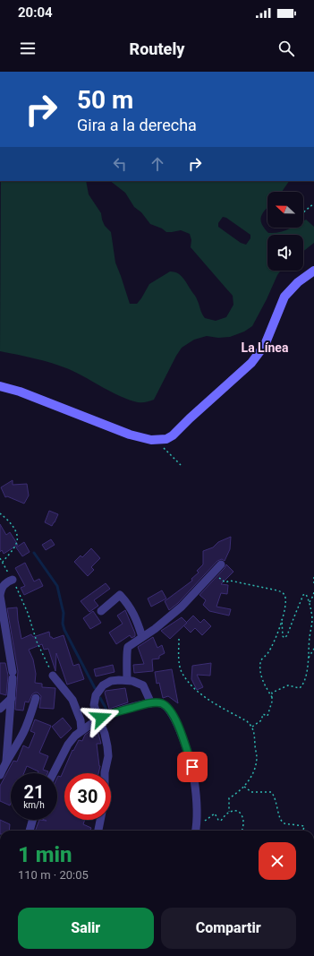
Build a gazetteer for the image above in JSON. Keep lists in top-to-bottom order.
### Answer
{
  "districts": ["La Línea"],
  "north": "left",
  "page": {
    "status": "20:04",
    "header": "Routely",
    "turn": ["50 m", "Gira a la derecha"],
    "speed": "21 km/h",
    "limit": "30",
    "heading": ["1 min", "110 m · 20:05"],
    "buttons": ["Salir", "Compartir"]
  }
}
